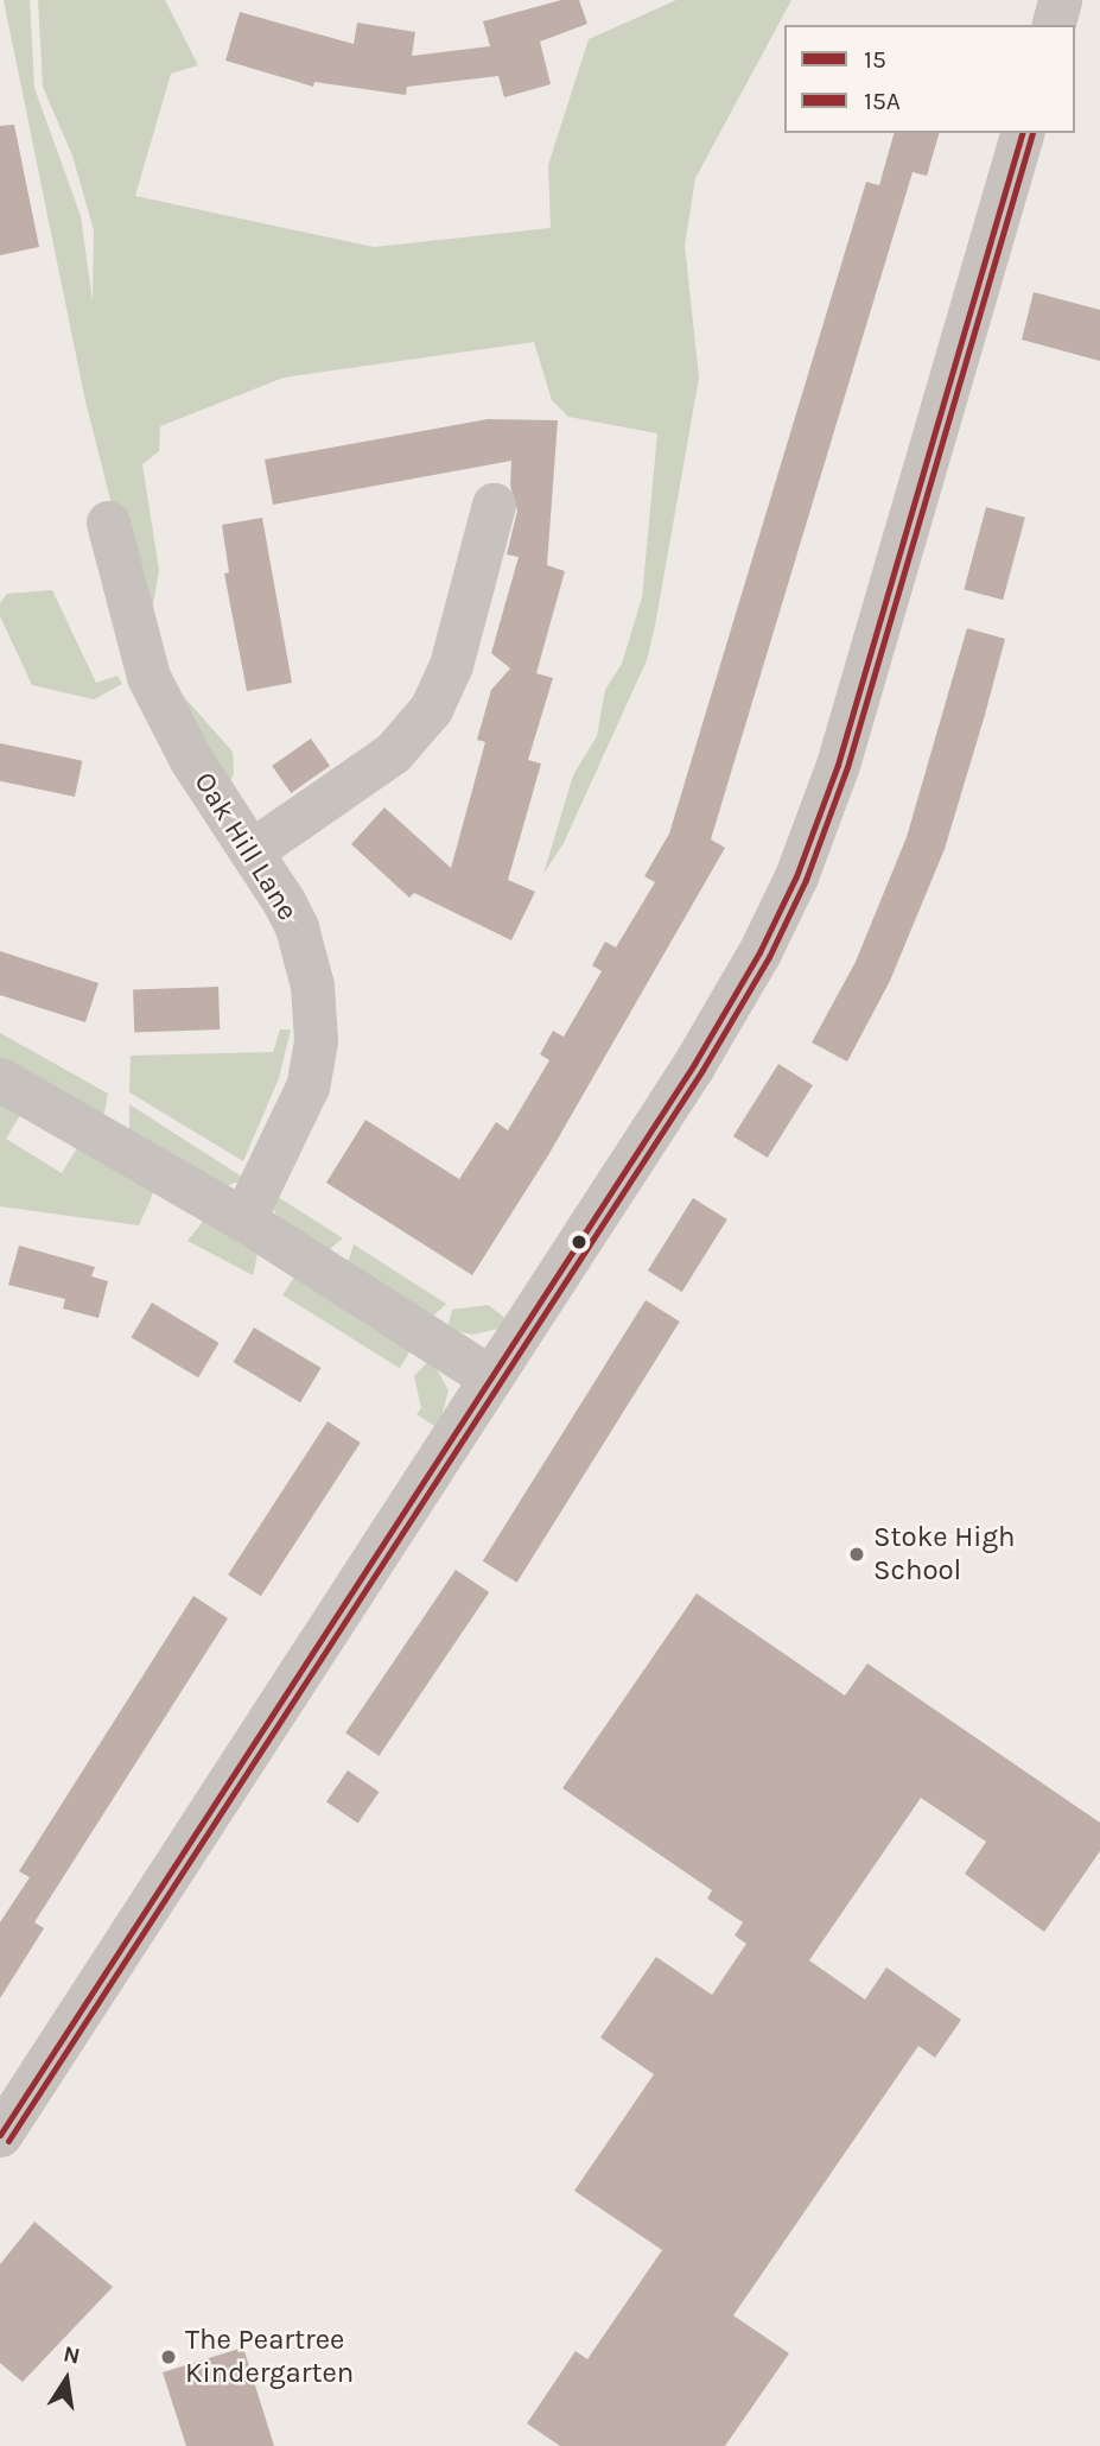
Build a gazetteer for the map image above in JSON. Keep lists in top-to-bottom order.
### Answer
{
  "streets": {
    "street": ["Oak Hill Lane"]
  },
  "places": ["Stoke High School", "The Peartree Kindergarten"],
  "lines": ["transit line 15", "transit line 15A"],
  "legend": ["15", "15A"],
  "north": "top"
}
